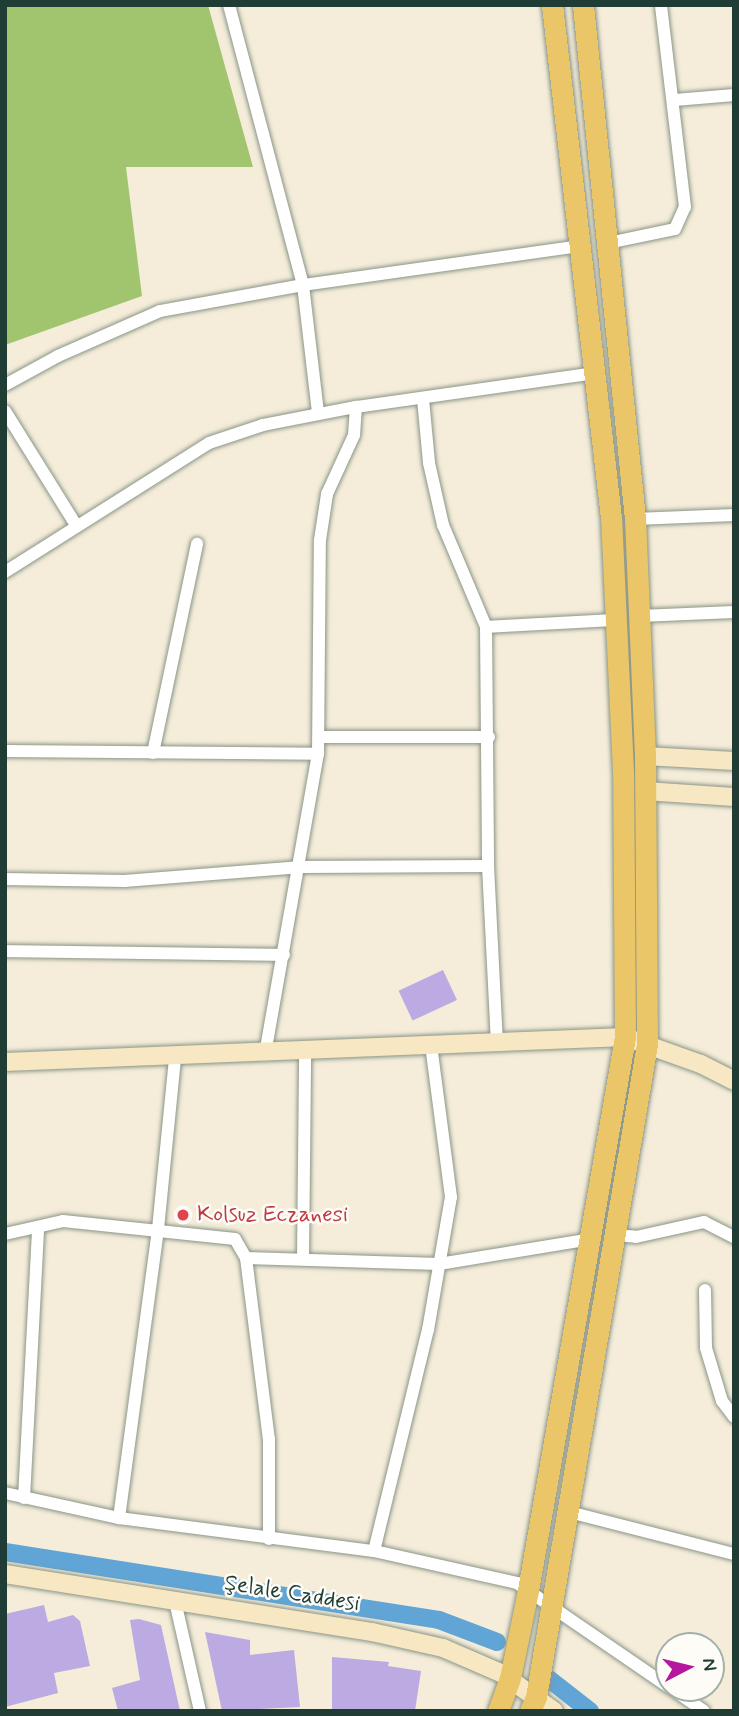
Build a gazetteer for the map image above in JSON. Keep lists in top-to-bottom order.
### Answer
{
  "streets": {
    "street": ["Şelale Caddesi"]
  },
  "places": ["Kolsuz Eczanesi"],
  "north": "right"
}
